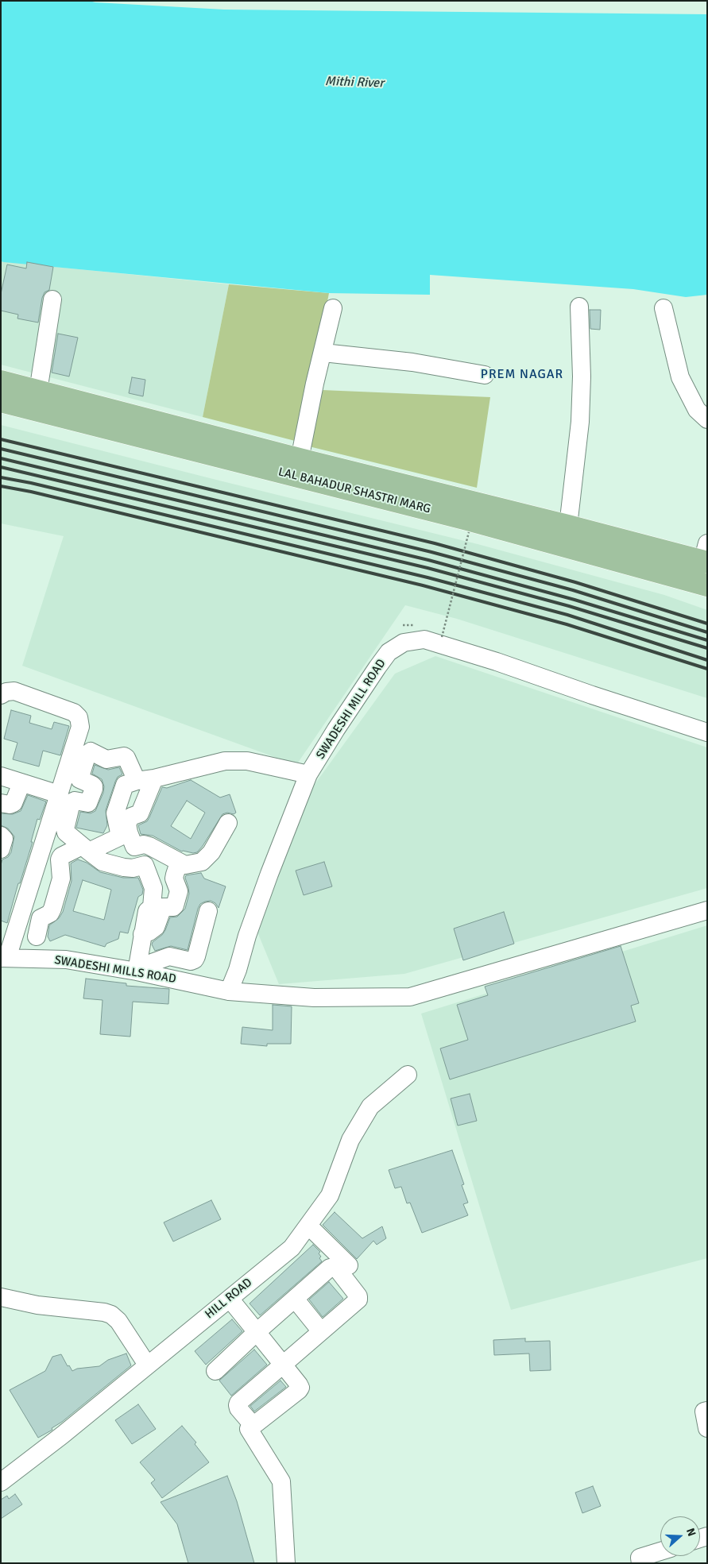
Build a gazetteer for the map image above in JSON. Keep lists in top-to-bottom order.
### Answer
{
  "streets": {
    "main road": ["LAL BAHADUR SHASTRI MARG"],
    "street": ["SWADESHI MILL ROAD", "SWADESHI MILLS ROAD", "HILL ROAD"]
  },
  "crossings": [
    ["SWADESHI MILL ROAD", "SWADESHI MILLS ROAD"]
  ],
  "districts": ["PREM NAGAR"],
  "water": ["Mithi River"],
  "north": "right"
}
